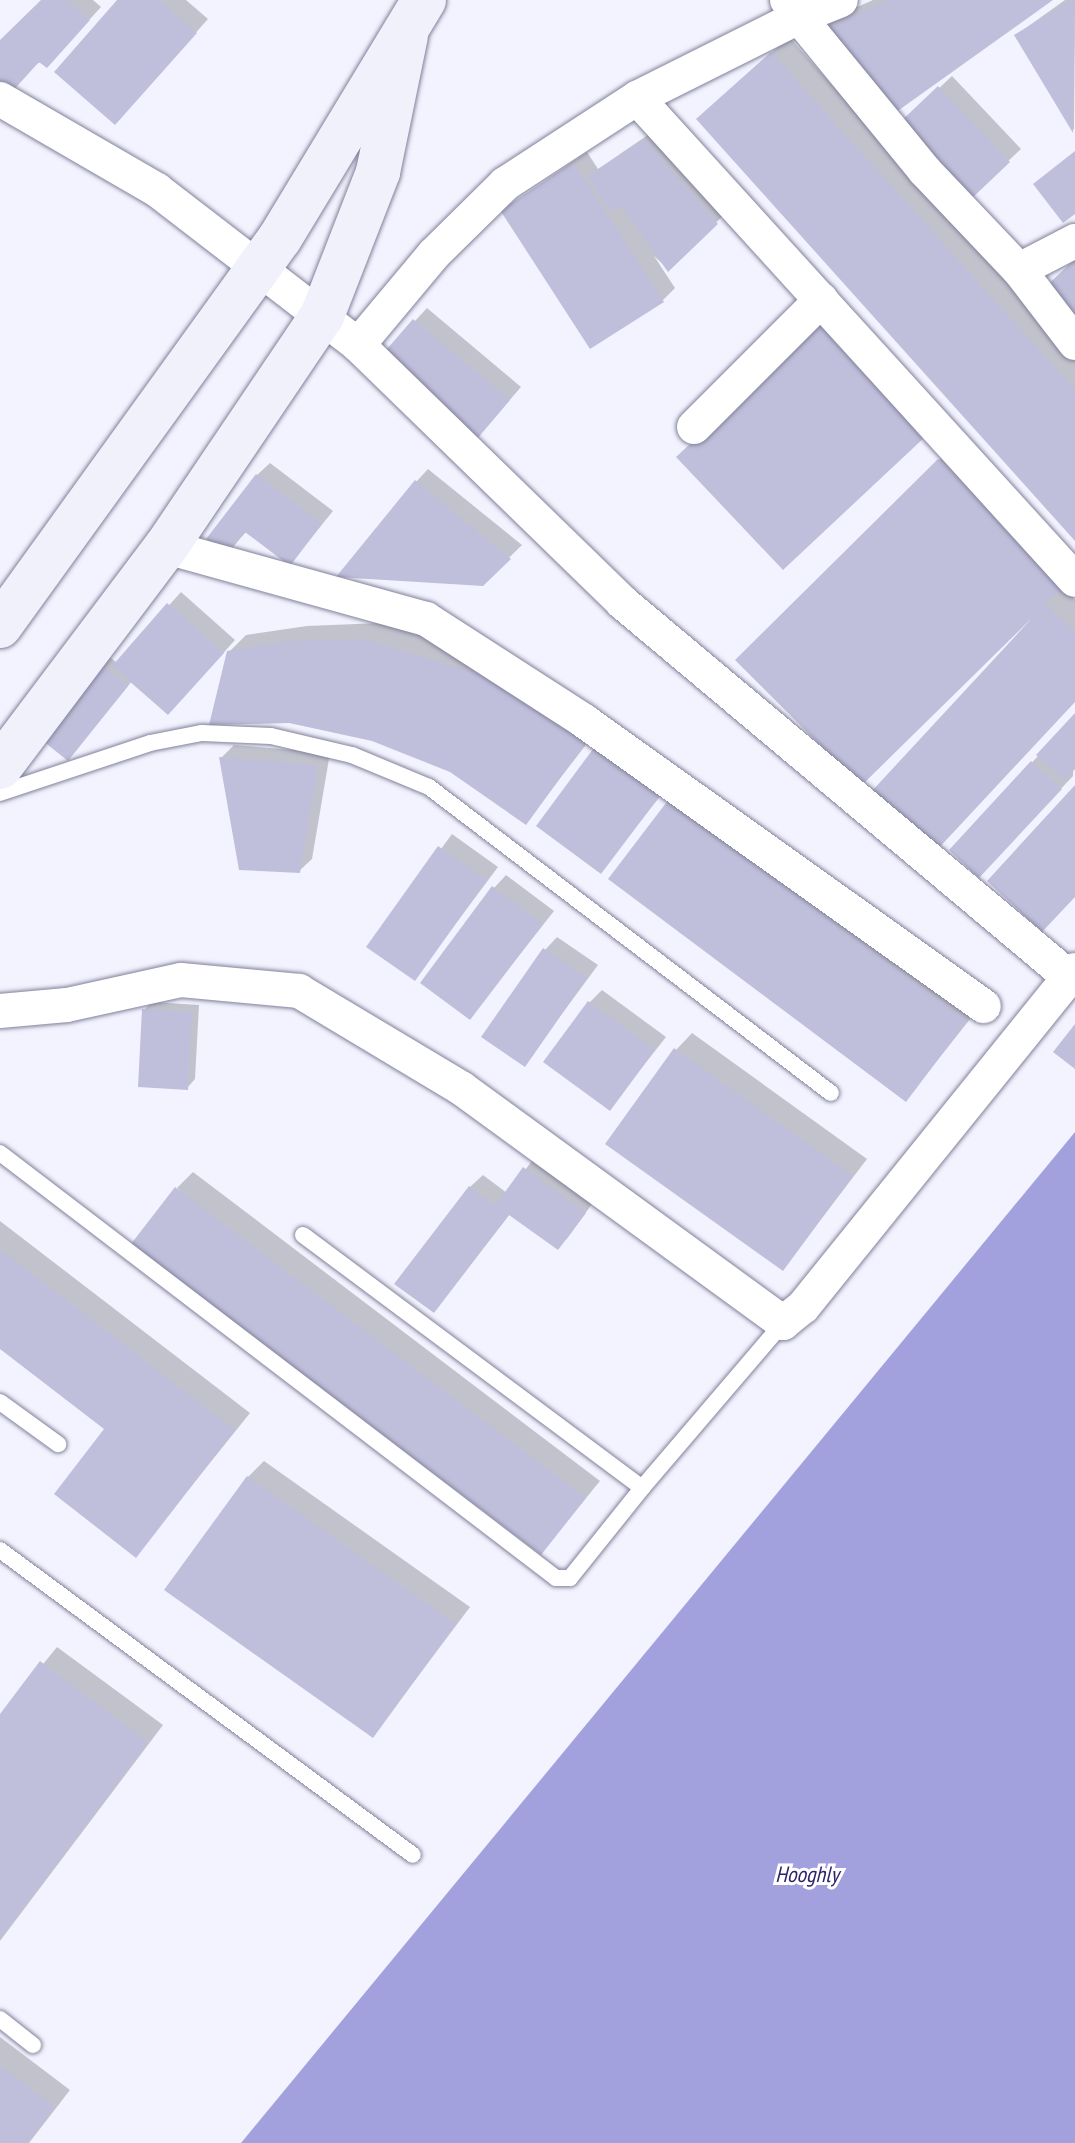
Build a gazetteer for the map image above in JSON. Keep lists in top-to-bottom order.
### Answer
{
  "water": ["Hooghly"]
}
